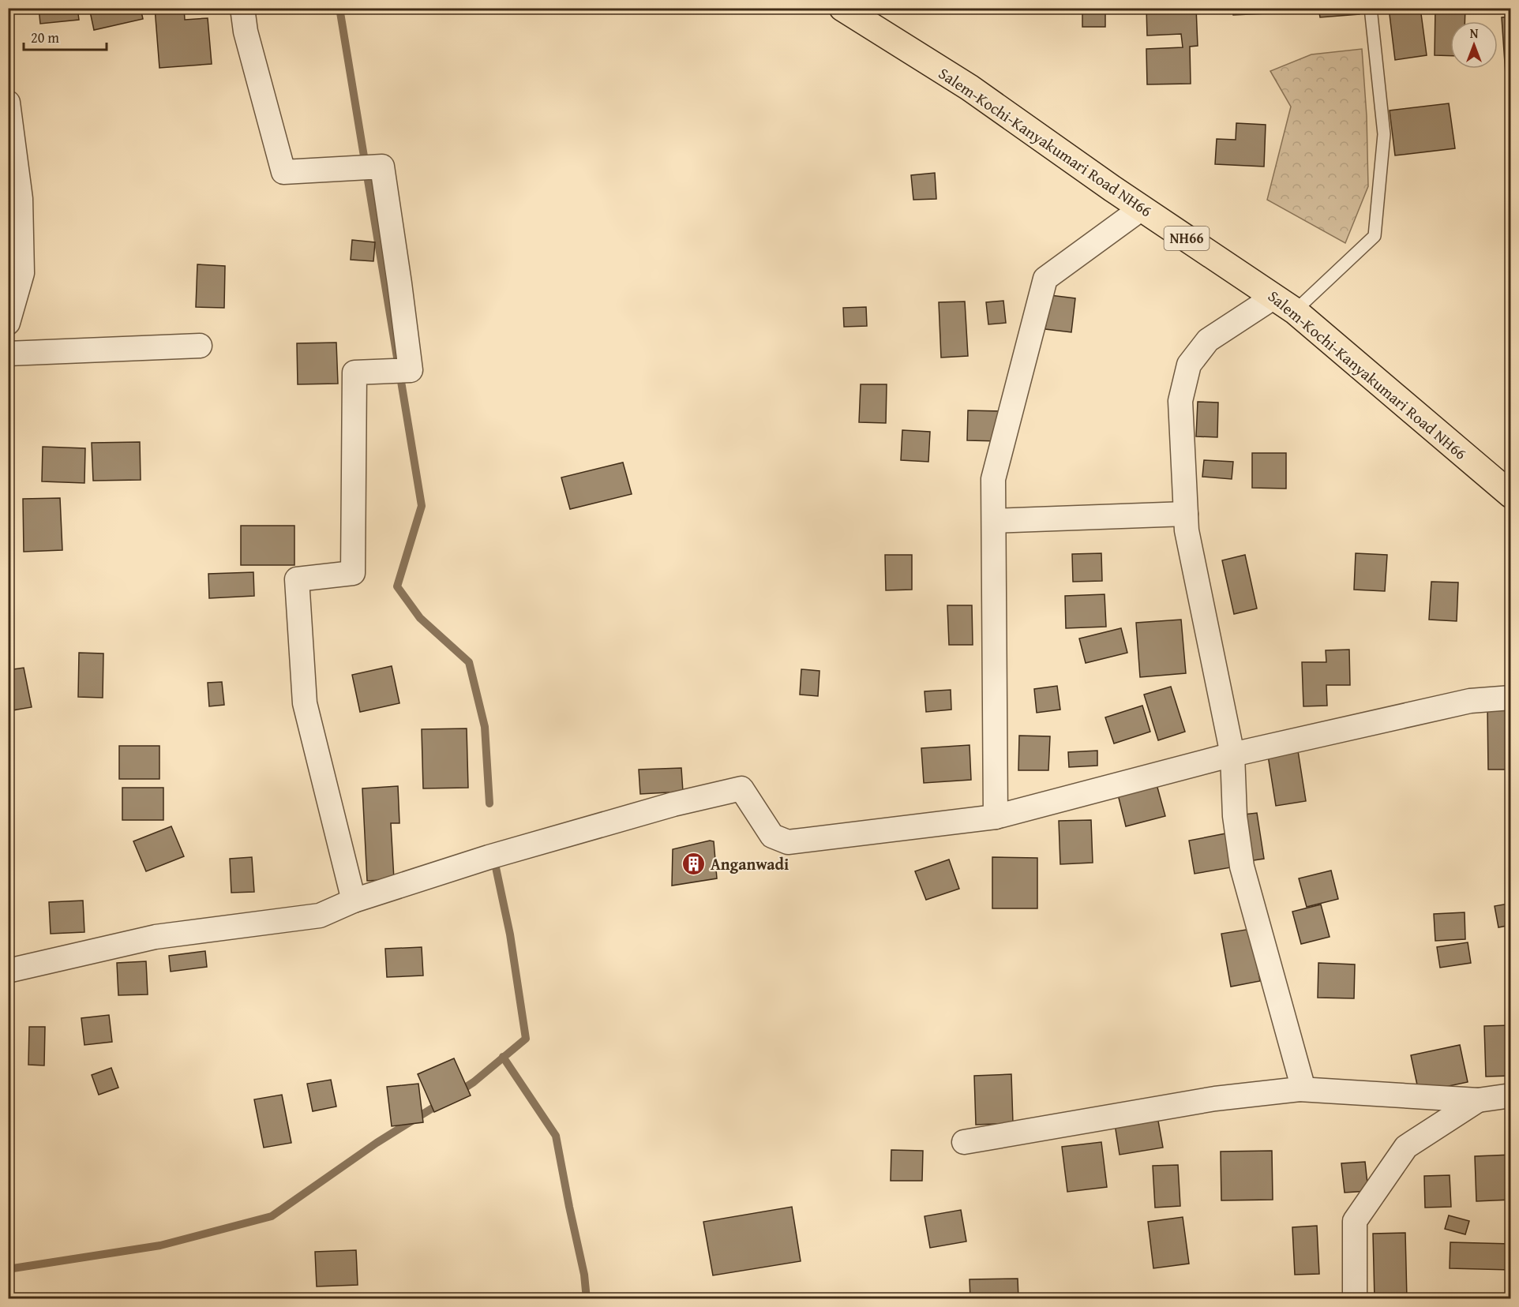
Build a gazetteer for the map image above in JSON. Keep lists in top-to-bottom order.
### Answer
{
  "streets": {
    "highway": ["Salem-Kochi-Kanyakumari Road NH66", "NH66"]
  },
  "places": {
    "building": ["Anganwadi"]
  },
  "scale_bar": "20 m",
  "north": "top"
}
